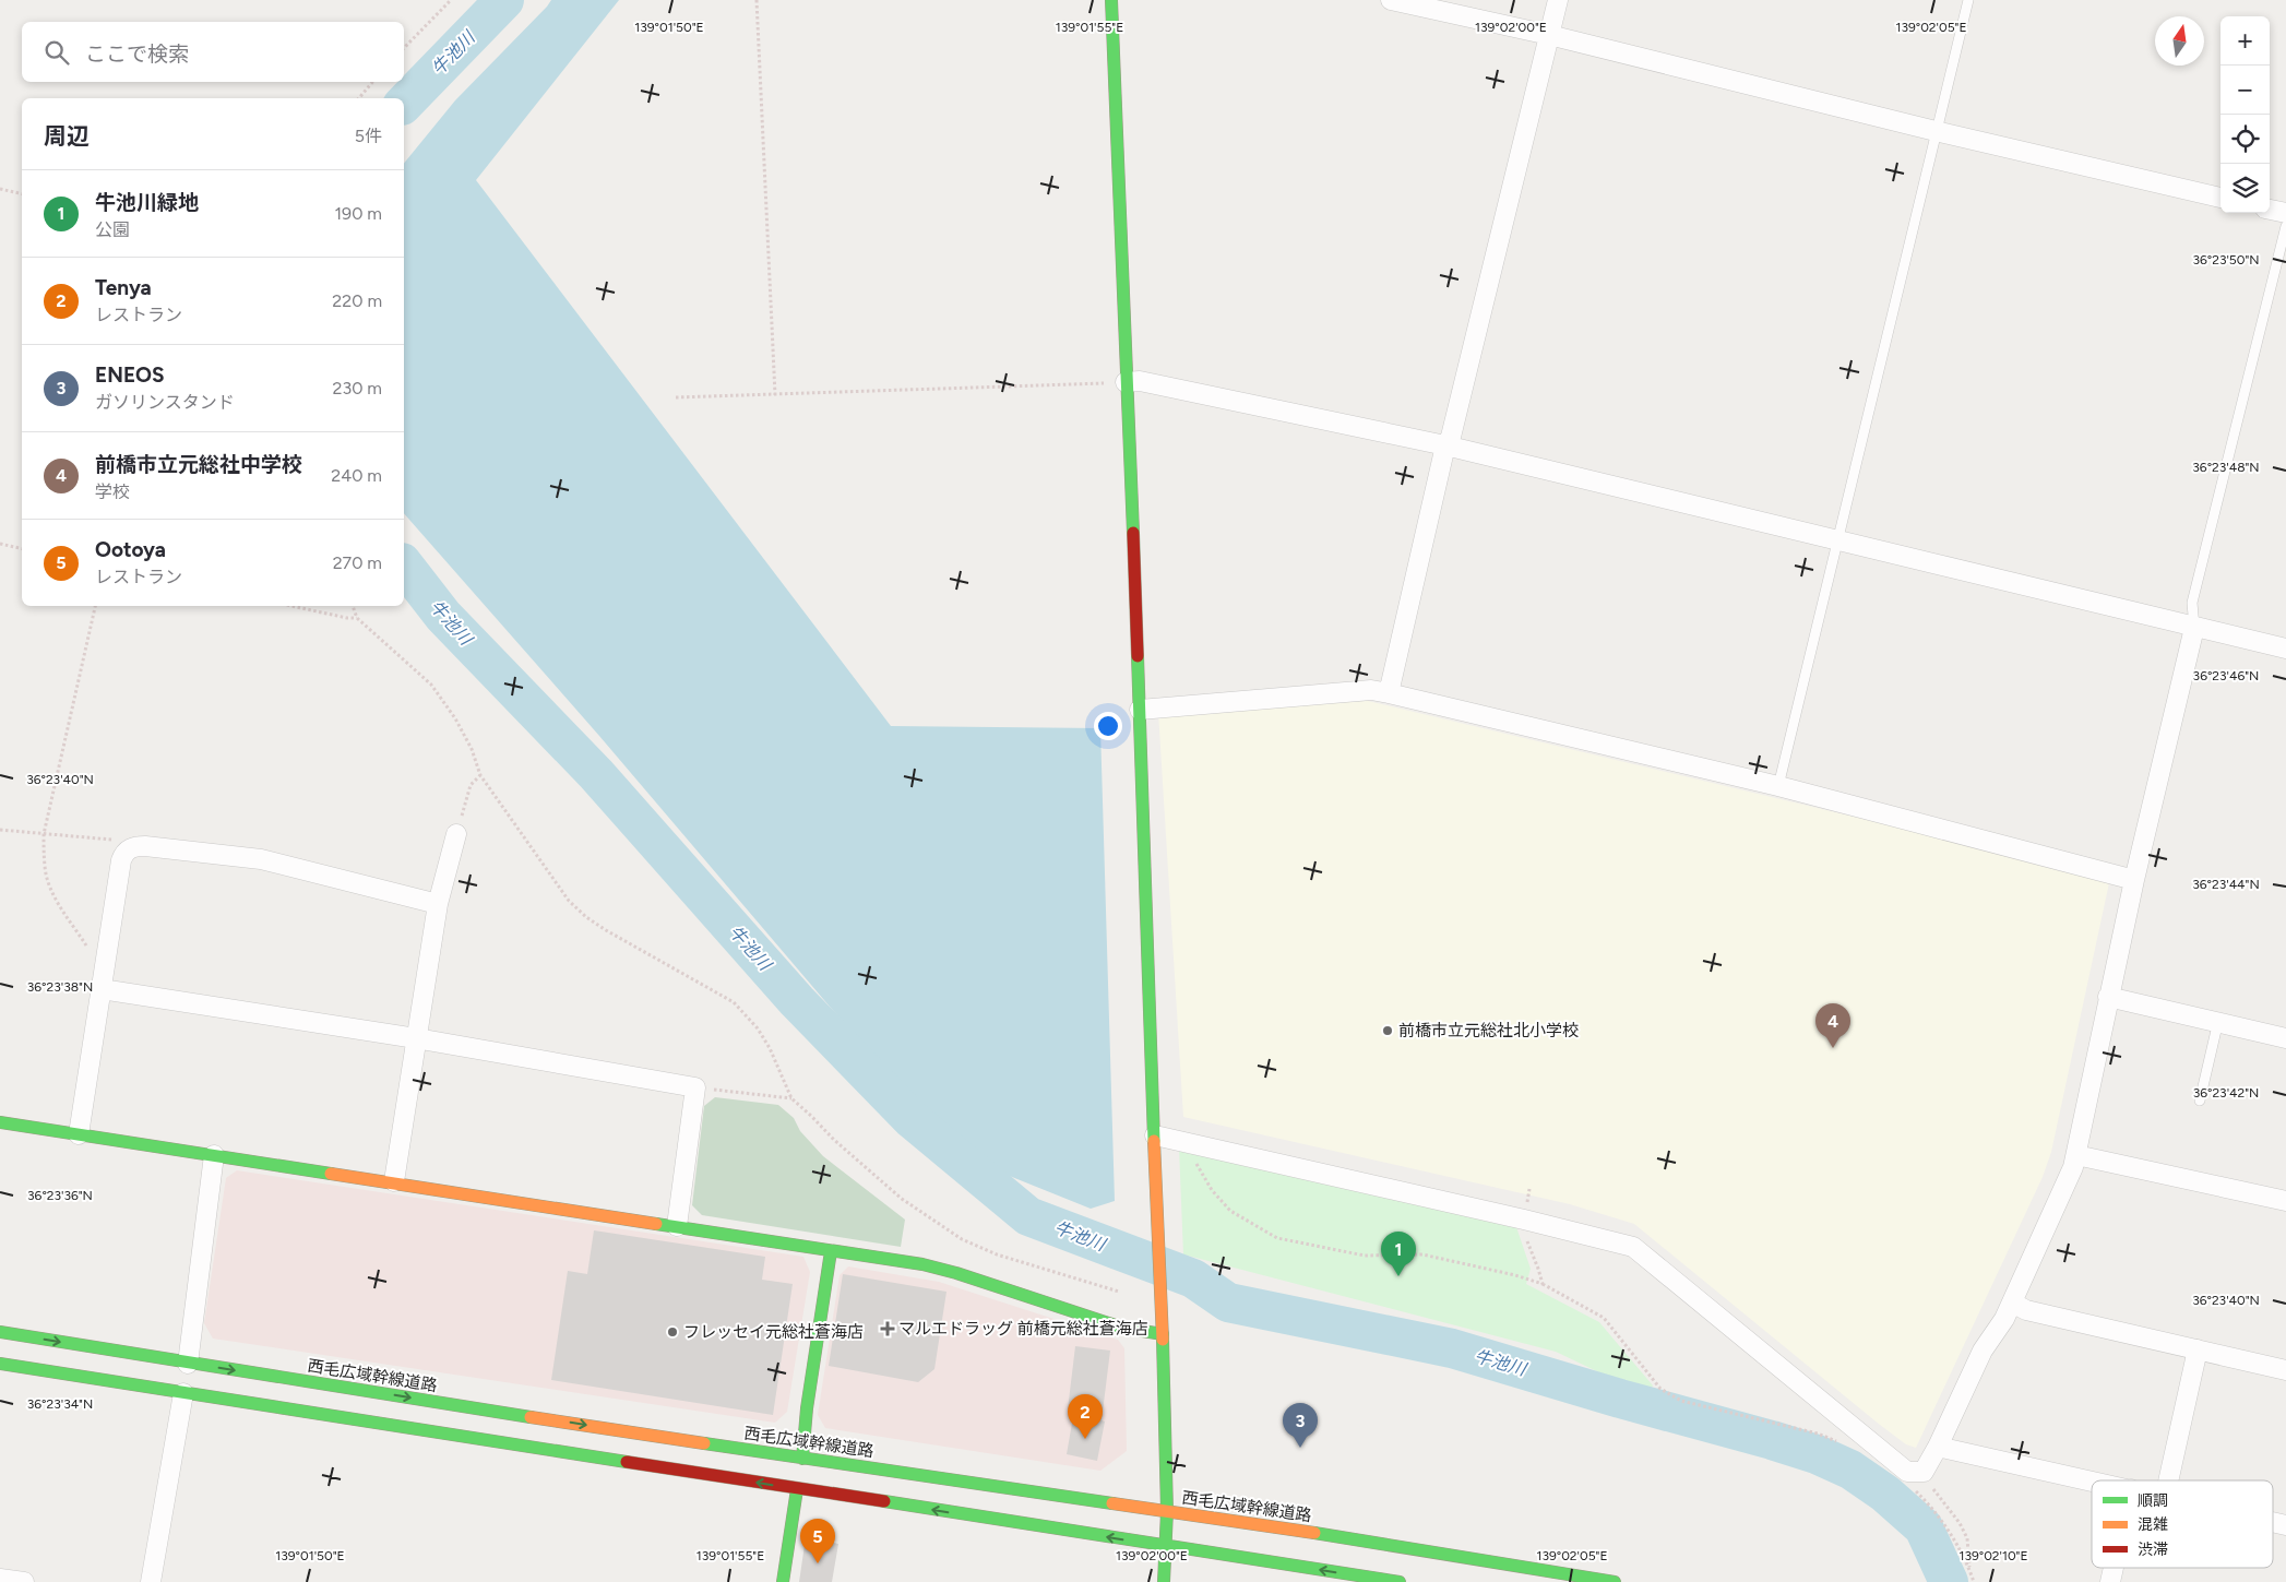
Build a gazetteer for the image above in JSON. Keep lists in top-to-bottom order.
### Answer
{
  "streets": {
    "street": ["西毛広域幹線道路"]
  },
  "water": ["牛池川"],
  "places": {
    "other": ["前橋市立元総社北小学校", "フレッセイ元総社蒼海店"],
    "health": ["マルエドラッグ 前橋元総社蒼海店"]
  },
  "legend": ["順調", "混雑", "渋滞"],
  "north": "top",
  "page": {
    "map_buttons": ["+", "−"],
    "search": "ここで検索",
    "heading": ["周辺", "5件"],
    "list": [
      {
        "mark": "1",
        "name": "牛池川緑地",
        "note": "公園",
        "value": "190 m"
      },
      {
        "mark": "2",
        "name": "Tenya",
        "note": "レストラン",
        "value": "220 m"
      },
      {
        "mark": "3",
        "name": "ENEOS",
        "note": "ガソリンスタンド",
        "value": "230 m"
      },
      {
        "mark": "4",
        "name": "前橋市立元総社中学校",
        "note": "学校",
        "value": "240 m"
      },
      {
        "mark": "5",
        "name": "Ootoya",
        "note": "レストラン",
        "value": "270 m"
      }
    ],
    "pins": [
      "4",
      "1",
      "2",
      "3",
      "5"
    ]
  },
  "coordinates": [
    "139°01'50\"E",
    "139°01'55\"E",
    "139°02'00\"E",
    "139°02'05\"E",
    "36°23'50\"N",
    "36°23'48\"N",
    "36°23'46\"N",
    "36°23'40\"N",
    "36°23'44\"N",
    "36°23'38\"N",
    "36°23'42\"N",
    "36°23'36\"N",
    "36°23'34\"N",
    "139°02'10\"E"
  ]
}
